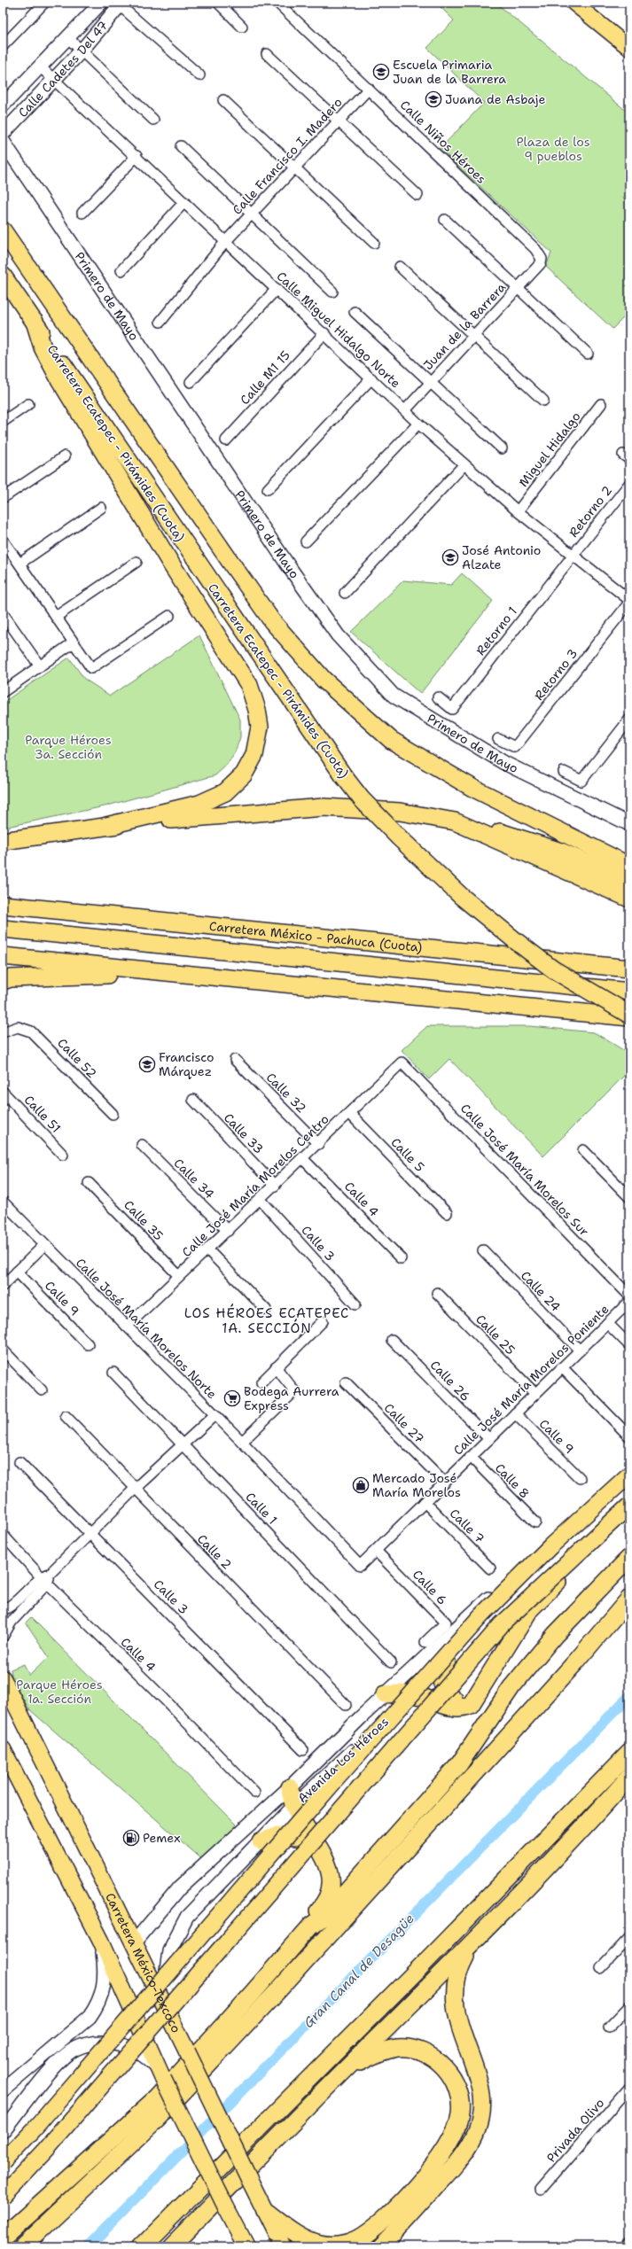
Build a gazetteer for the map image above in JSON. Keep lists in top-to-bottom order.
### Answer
{
  "streets": {
    "highway": ["Carretera Ecatepec - Pirámides (Cuota)", "Carretera México - Pachuca (Cuota)", "Carretera México-Texcoco"],
    "main road": ["Calle Cadetes Del 47", "Primero de Mayo", "Avenida Los Héroes"],
    "street": [
      "Calle Niños Héroes",
      "Calle Francisco I. Madero",
      "Juan de la Barrera",
      "Calle Miguel Hidalgo Norte",
      "Calle M1 15",
      "Miguel Hidalgo",
      "Retorno 2",
      "Retorno 1",
      "Retorno 3",
      "Calle 52",
      "Calle 32",
      "Calle 51",
      "Calle 33",
      "Calle 5",
      "Calle José María Morelos Sur",
      "Calle 34",
      "Calle José María Morelos Centro",
      "Calle 4",
      "Calle 35",
      "Calle 3",
      "Calle 24",
      "Calle 9",
      "Calle José María Morelos Norte",
      "Calle 25",
      "Calle José María Morelos Poniente",
      "Calle 26",
      "Calle 27",
      "Calle 8",
      "Calle 1",
      "Calle 7",
      "Calle 2",
      "Calle 6",
      "Privada Olivo"
    ]
  },
  "crossings": [
    ["Calle Cadetes Del 47", "Calle Miguel Hidalgo Norte"],
    ["Calle Niños Héroes", "Calle Francisco I. Madero"],
    ["Calle Niños Héroes", "Juan de la Barrera"],
    ["Calle Francisco I. Madero", "Calle Miguel Hidalgo Norte"],
    ["Juan de la Barrera", "Calle Miguel Hidalgo Norte"],
    ["Calle Miguel Hidalgo Norte", "Calle M1 15"],
    ["Calle Miguel Hidalgo Norte", "Miguel Hidalgo"],
    ["Calle Miguel Hidalgo Norte", "Retorno 2"],
    ["Calle Miguel Hidalgo Norte", "Retorno 1"],
    ["Retorno 2", "Retorno 1"],
    ["Calle 32", "Calle José María Morelos Centro"],
    ["Calle 33", "Calle José María Morelos Centro"],
    ["Calle 5", "Calle José María Morelos Centro"],
    ["Calle José María Morelos Sur", "Calle José María Morelos Centro"],
    ["Calle 34", "Calle José María Morelos Centro"],
    ["Calle José María Morelos Centro", "Calle 4"],
    ["Calle José María Morelos Centro", "Calle 35"],
    ["Calle José María Morelos Centro", "Calle 3"],
    ["Calle José María Morelos Centro", "Calle José María Morelos Norte"],
    ["Calle 24", "Calle José María Morelos Poniente"],
    ["Calle 9", "Calle José María Morelos Poniente"],
    ["Calle José María Morelos Norte", "Calle José María Morelos Poniente"],
    ["Calle 25", "Calle José María Morelos Poniente"],
    ["Calle José María Morelos Poniente", "Calle 26"],
    ["Calle José María Morelos Poniente", "Calle 27"],
    ["Calle José María Morelos Poniente", "Calle 8"],
    ["Calle José María Morelos Poniente", "Calle 7"],
    ["Calle José María Morelos Poniente", "Calle 6"],
    ["Avenida Los Héroes", "Carretera México-Texcoco"]
  ],
  "districts": ["LOS HÉROES ECATEPEC 1A. SECCIÓN"],
  "water": ["Gran Canal de Desagüe"],
  "parks": ["Plaza de los 9 pueblos", "Parque Héroes 3a. Sección", "Parque Héroes 1a. Sección"],
  "places": {
    "school or university": [
      "Escuela Primaria Juan de la Barrera",
      "Juana de Asbaje",
      "José Antonio Alzate",
      "Francisco Márquez"
    ],
    "supermarket": ["Bodega Aurrera Express"],
    "shop": ["Mercado José María Morelos"],
    "fuel station": ["Pemex"]
  }
}
